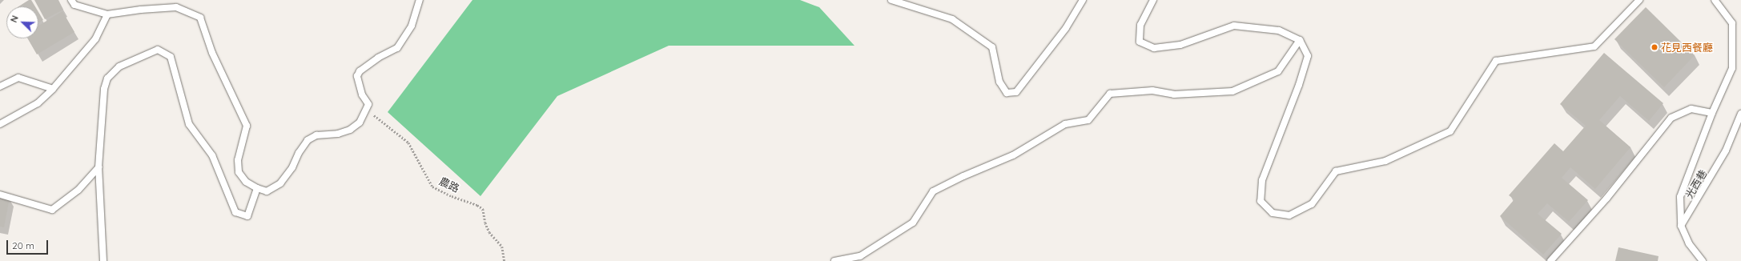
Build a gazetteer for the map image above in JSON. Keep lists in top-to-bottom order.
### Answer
{
  "streets": {
    "lane": ["光西巷"],
    "path": ["農路"]
  },
  "places": ["花見西餐廳"],
  "scale_bar": "20 m",
  "north": "top left"
}
